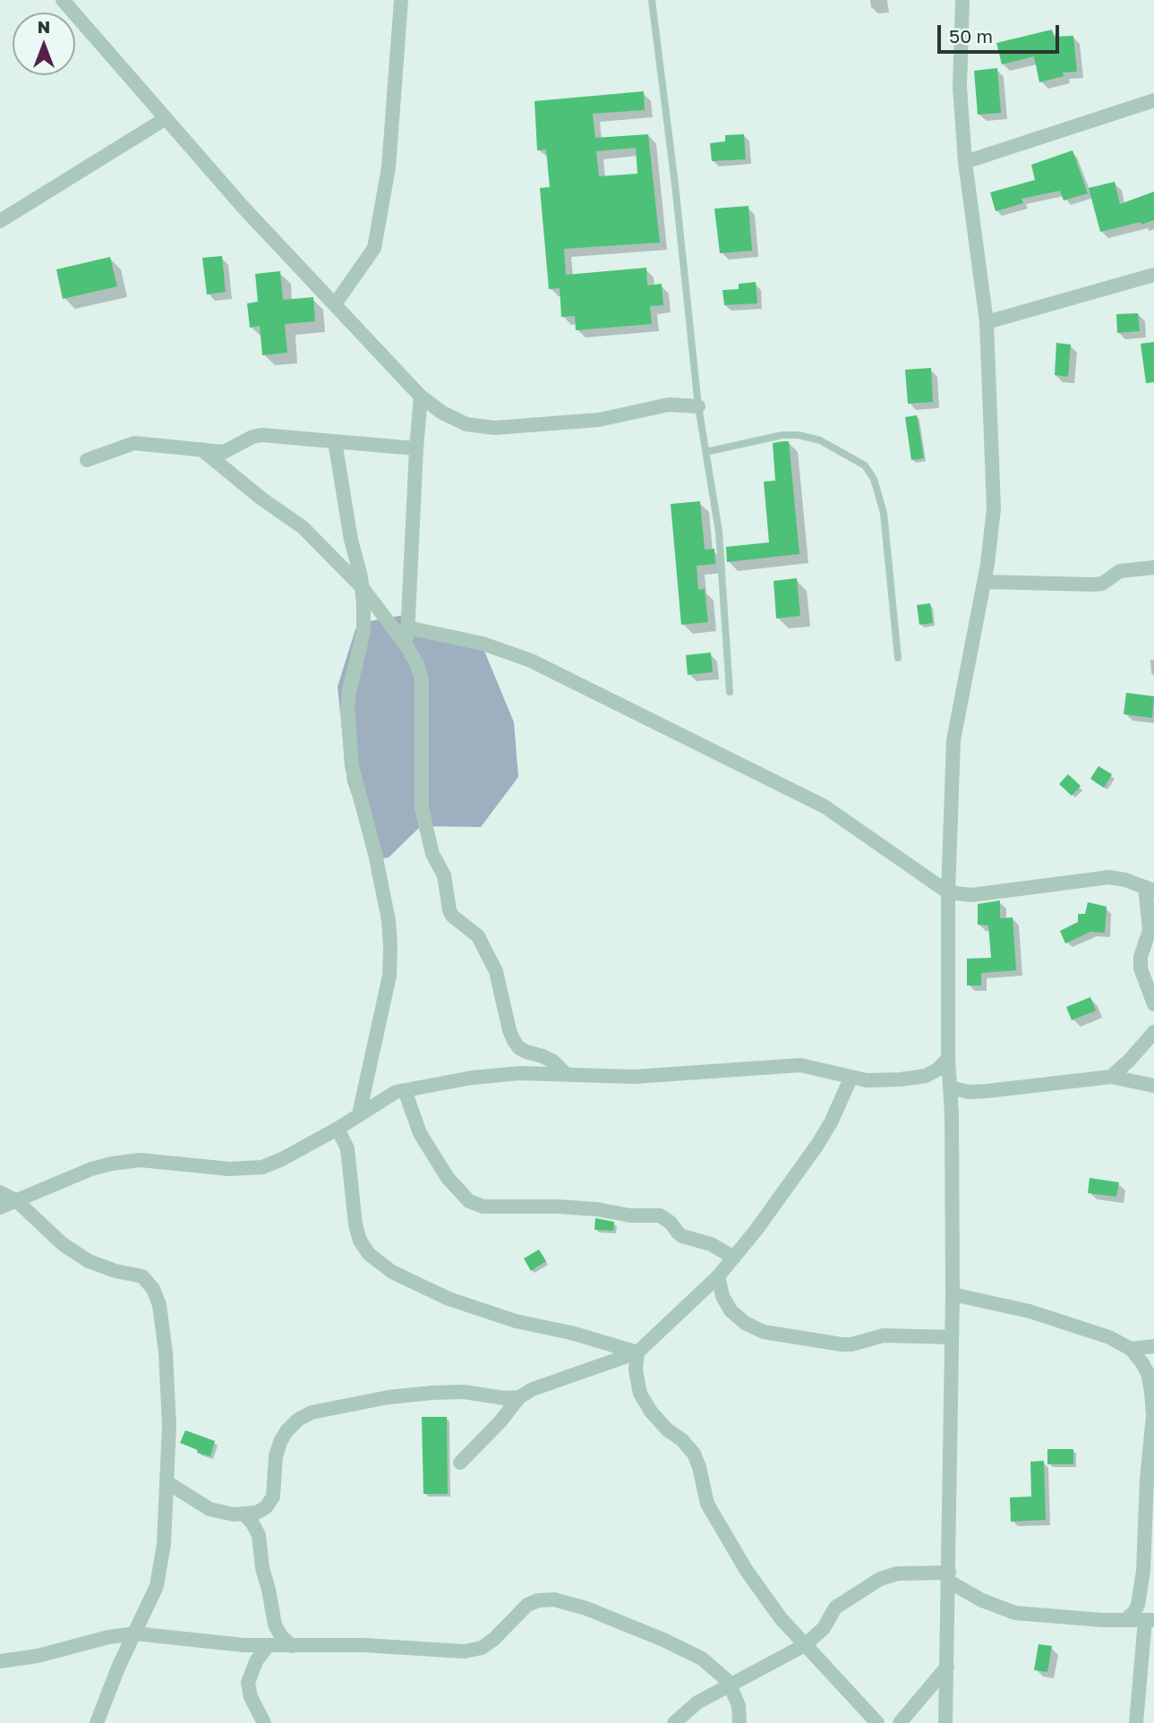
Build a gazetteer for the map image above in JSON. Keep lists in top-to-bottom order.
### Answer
{
  "scale_bar": "50 m",
  "north": "top"
}
